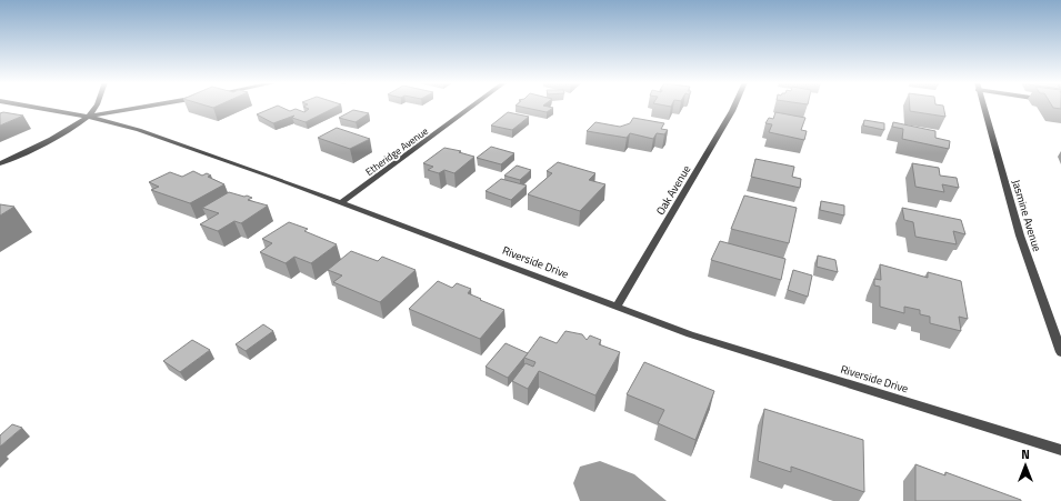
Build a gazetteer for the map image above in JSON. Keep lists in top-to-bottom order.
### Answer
{
  "streets": {
    "street": [
      "Etheridge Avenue",
      "Oak Avenue",
      "Jasmine Avenue",
      "Riverside Drive"
    ]
  },
  "crossings": [
    ["Etheridge Avenue", "Riverside Drive"],
    ["Oak Avenue", "Riverside Drive"]
  ],
  "north": "top"
}
